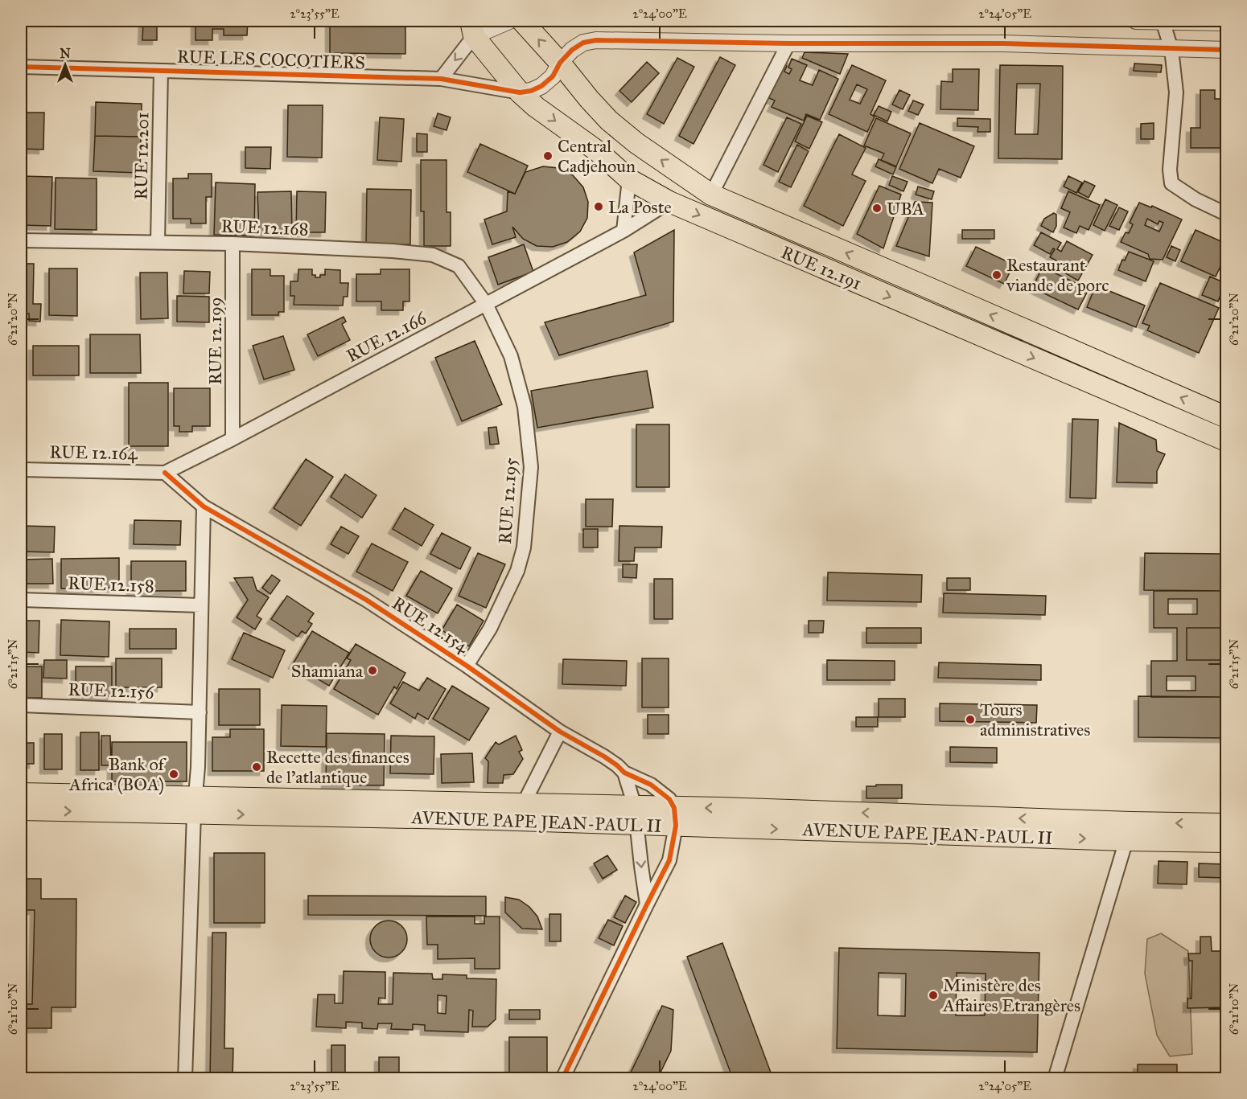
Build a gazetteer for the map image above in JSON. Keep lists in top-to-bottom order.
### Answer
{
  "streets": {
    "main road": ["RUE 12.191", "AVENUE PAPE JEAN-PAUL II"],
    "street": [
      "RUE LES COCOTIERS",
      "RUE 12.201",
      "RUE 12.168",
      "RUE 12.166",
      "RUE 12.199",
      "RUE 12.164",
      "RUE 12.195",
      "RUE 12.158",
      "RUE 12.154",
      "RUE 12.156"
    ]
  },
  "crossings": [
    ["RUE LES COCOTIERS", "RUE 12.201"],
    ["RUE LES COCOTIERS", "RUE 12.191"],
    ["RUE 12.201", "RUE 12.168"],
    ["RUE 12.168", "RUE 12.166"],
    ["RUE 12.168", "RUE 12.199"],
    ["RUE 12.168", "RUE 12.195"],
    ["RUE 12.191", "RUE 12.166"],
    ["RUE 12.166", "RUE 12.199"],
    ["RUE 12.166", "RUE 12.164"],
    ["RUE 12.166", "RUE 12.195"],
    ["RUE 12.166", "RUE 12.154"],
    ["RUE 12.164", "RUE 12.154"],
    ["RUE 12.195", "RUE 12.154"],
    ["RUE 12.154", "AVENUE PAPE JEAN-PAUL II"]
  ],
  "places": [
    "Central Cadjehoun",
    "La Poste",
    "UBA",
    "Restaurant viande de porc",
    "Shamiana",
    "Tours administratives",
    "Recette des finances de l'atlantique",
    "Bank of Africa (BOA)",
    "Ministère des Affaires Etrangères"
  ],
  "north": "top",
  "coordinates": [
    "2°23'55\"E",
    "2°24'00\"E",
    "2°24'05\"E",
    "6°21'20\"N",
    "6°21'15\"N",
    "6°21'10\"N"
  ]
}
